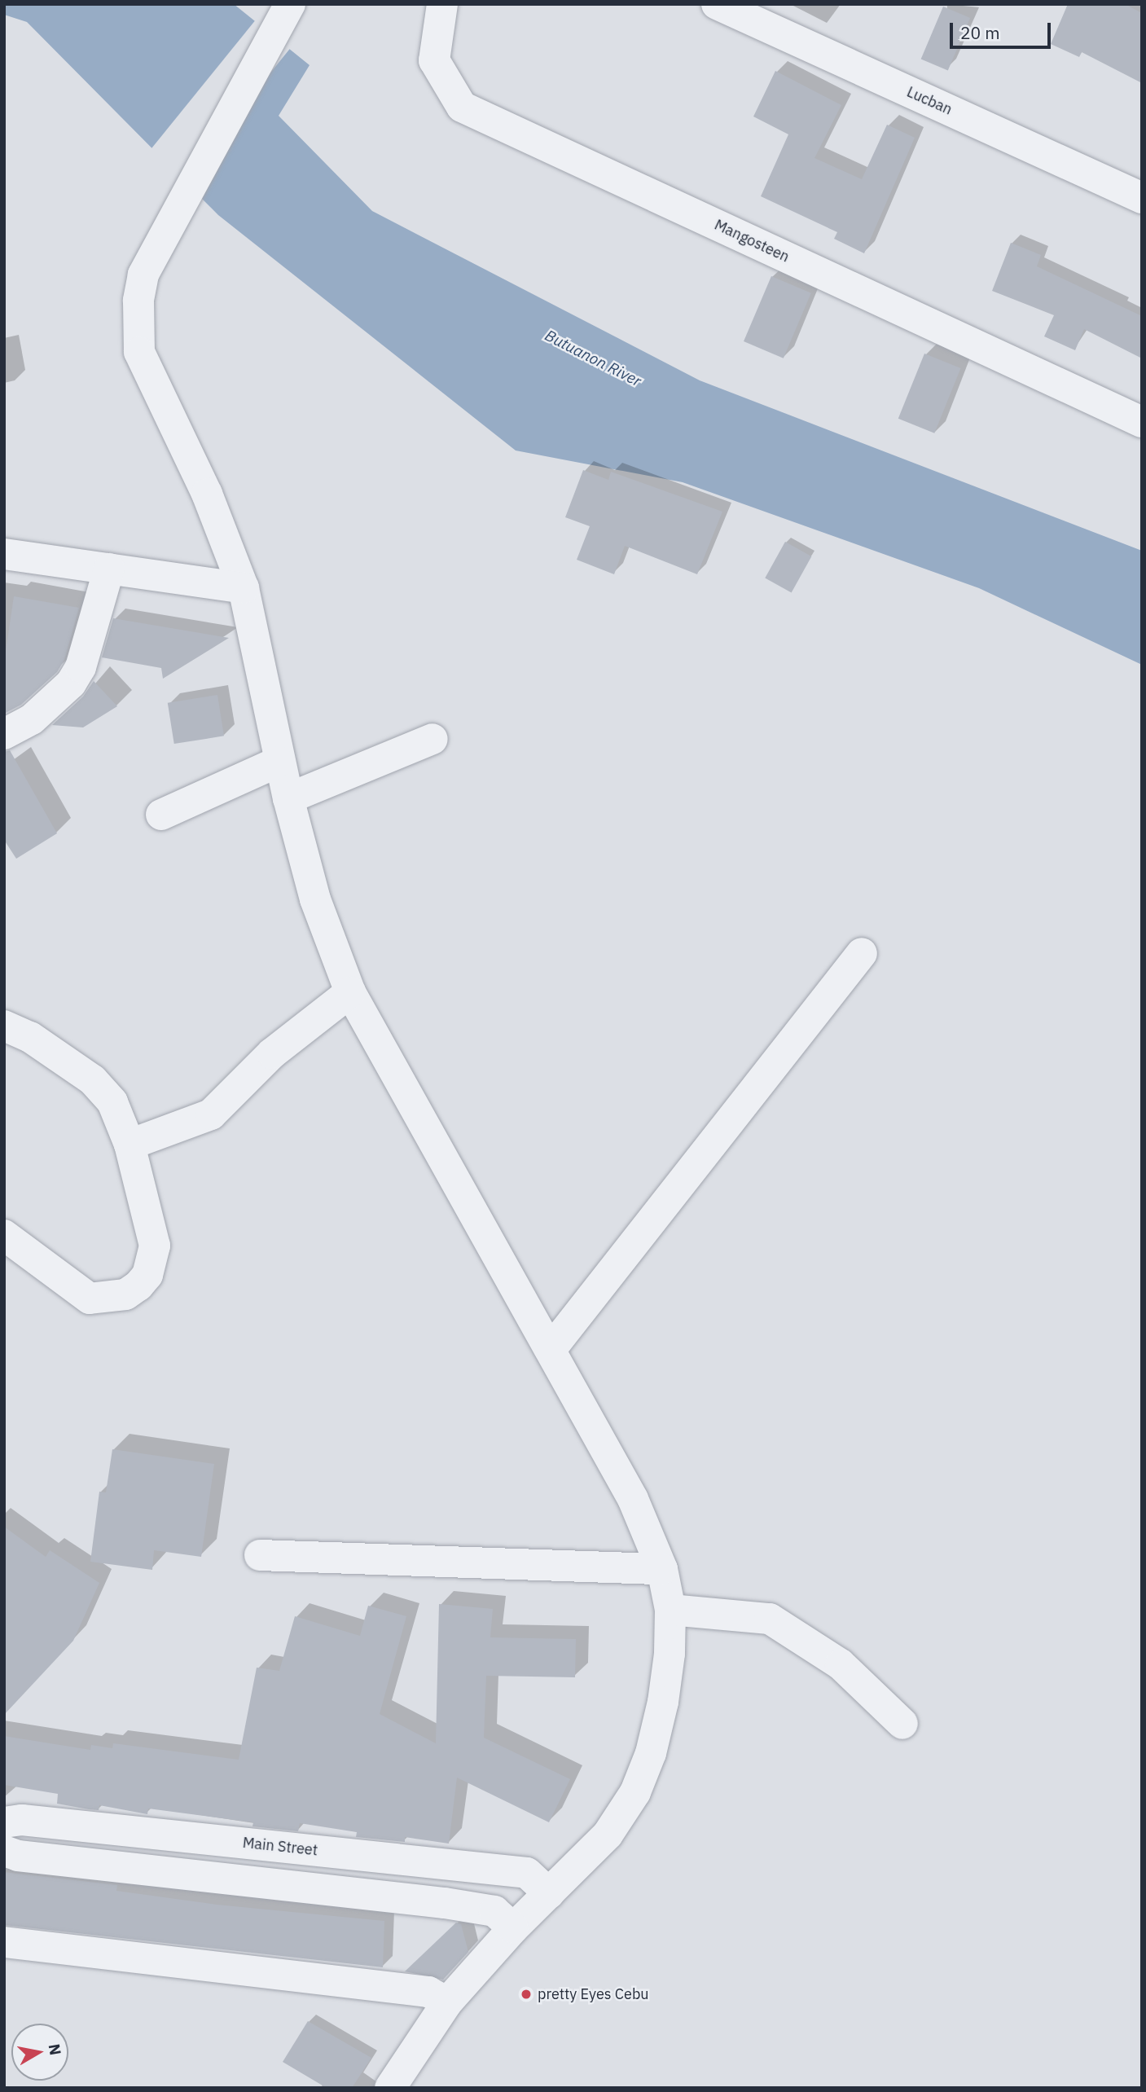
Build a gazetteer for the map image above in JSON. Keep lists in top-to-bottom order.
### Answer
{
  "streets": {
    "street": ["Lucban", "Mangosteen", "Main Street"]
  },
  "water": ["Butuanon River"],
  "places": ["pretty Eyes Cebu"],
  "scale_bar": "20 m",
  "north": "right"
}
